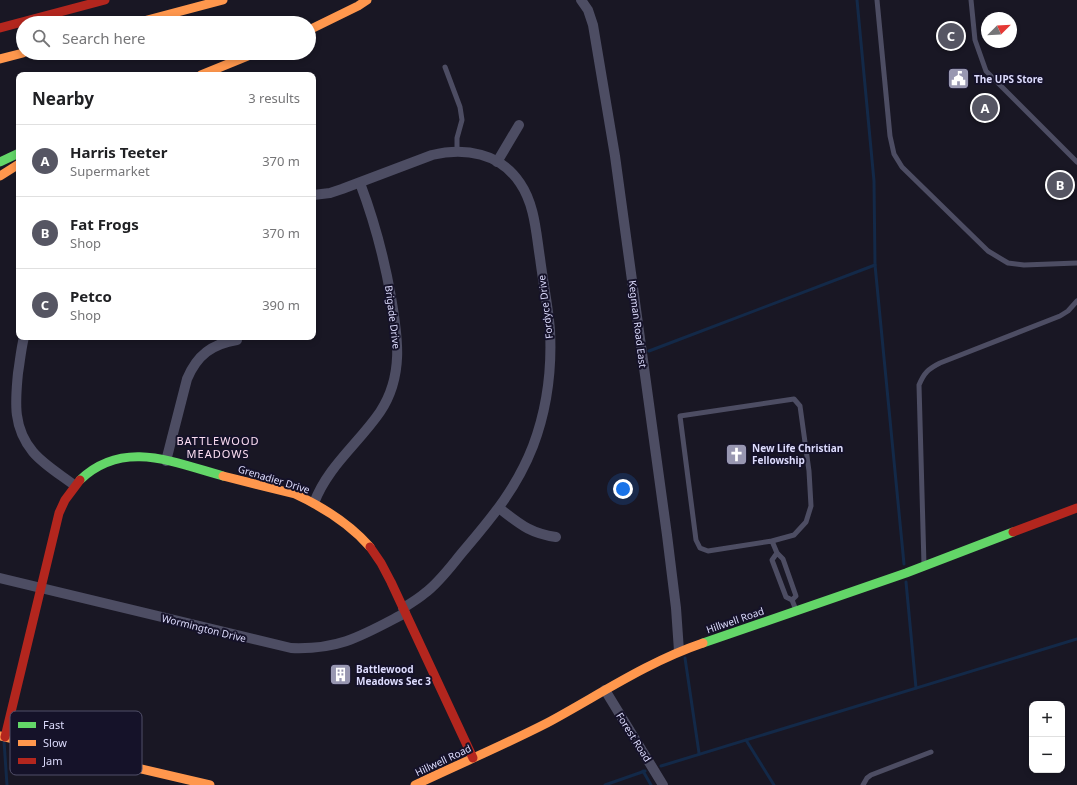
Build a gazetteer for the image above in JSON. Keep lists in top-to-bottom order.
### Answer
{
  "streets": {
    "main road": ["Grenadier Drive", "Hillwell Road"],
    "street": [
      "Fordyce Drive",
      "Brigade Drive",
      "Kegman Road East",
      "Wormington Drive",
      "Forest Road"
    ]
  },
  "crossings": [
    ["Fordyce Drive", "Brigade Drive"],
    ["Fordyce Drive", "Grenadier Drive"],
    ["Fordyce Drive", "Wormington Drive"],
    ["Brigade Drive", "Grenadier Drive"],
    ["Kegman Road East", "Hillwell Road"],
    ["Grenadier Drive", "Hillwell Road"],
    ["Grenadier Drive", "Wormington Drive"],
    ["Hillwell Road", "Forest Road"]
  ],
  "districts": ["BATTLEWOOD MEADOWS"],
  "places": {
    "public building": ["The UPS Store"],
    "church": ["New Life Christian Fellowship"],
    "building": ["Battlewood Meadows Sec 3"]
  },
  "legend": ["Fast", "Slow", "Jam"],
  "north": "top right",
  "page": {
    "search": "Search here",
    "pins": ["C", "A", "B"],
    "heading": ["Nearby", "3 results"],
    "list": [
      {
        "mark": "A",
        "name": "Harris Teeter",
        "note": "Supermarket",
        "value": "370 m"
      },
      {
        "mark": "B",
        "name": "Fat Frogs",
        "note": "Shop",
        "value": "370 m"
      },
      {
        "mark": "C",
        "name": "Petco",
        "note": "Shop",
        "value": "390 m"
      }
    ],
    "map_buttons": ["+", "−"]
  }
}
